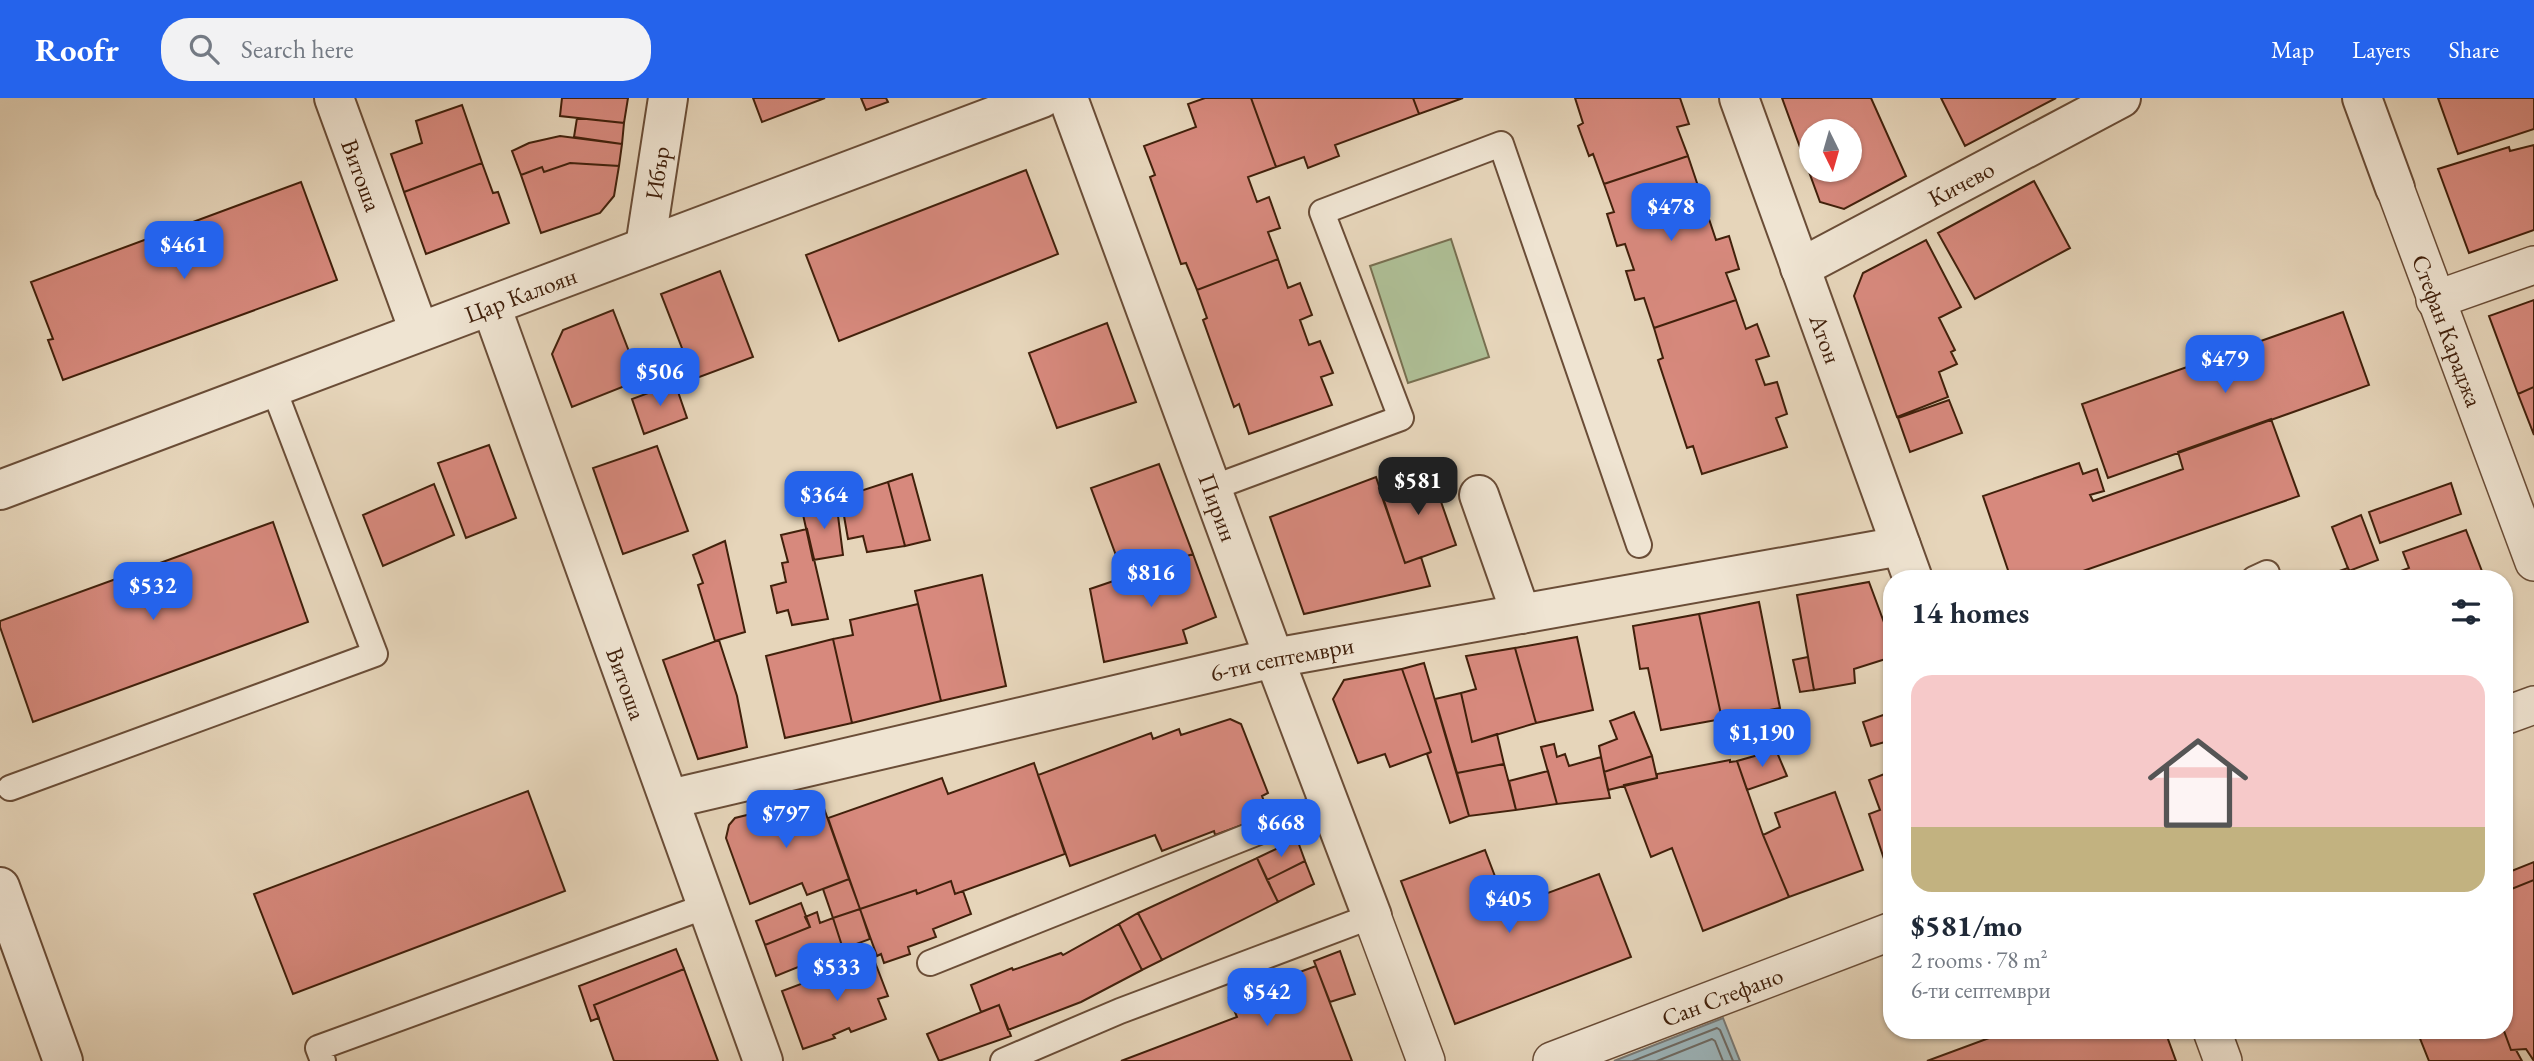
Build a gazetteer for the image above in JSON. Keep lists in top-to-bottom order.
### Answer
{
  "streets": {
    "street": [
      "Ибър",
      "Витоша",
      "Кичево",
      "Цар Калоян",
      "Стефан Караджа",
      "Атон",
      "Пирин",
      "6-ти септември",
      "Сан Стефано"
    ]
  },
  "crossings": [
    ["Ибър", "Цар Калоян"],
    ["Витоша", "Цар Калоян"],
    ["Витоша", "6-ти септември"],
    ["Кичево", "Атон"],
    ["Атон", "6-ти септември"],
    ["Пирин", "6-ти септември"]
  ],
  "north": "bottom",
  "page": {
    "header": "Roofr",
    "search": "Search here",
    "nav": ["Map", "Layers", "Share"],
    "price": [
      "$478",
      "$461",
      "$479",
      "$506",
      "$581",
      "$364",
      "$816",
      "$532",
      "$1,190",
      "$797",
      "$668",
      "$405",
      "$533",
      "$542"
    ],
    "heading": "14 homes",
    "list": [
      {
        "name": "$581/mo",
        "note": "2 rooms · 78 m² · 6-ти септември"
      }
    ]
  }
}
